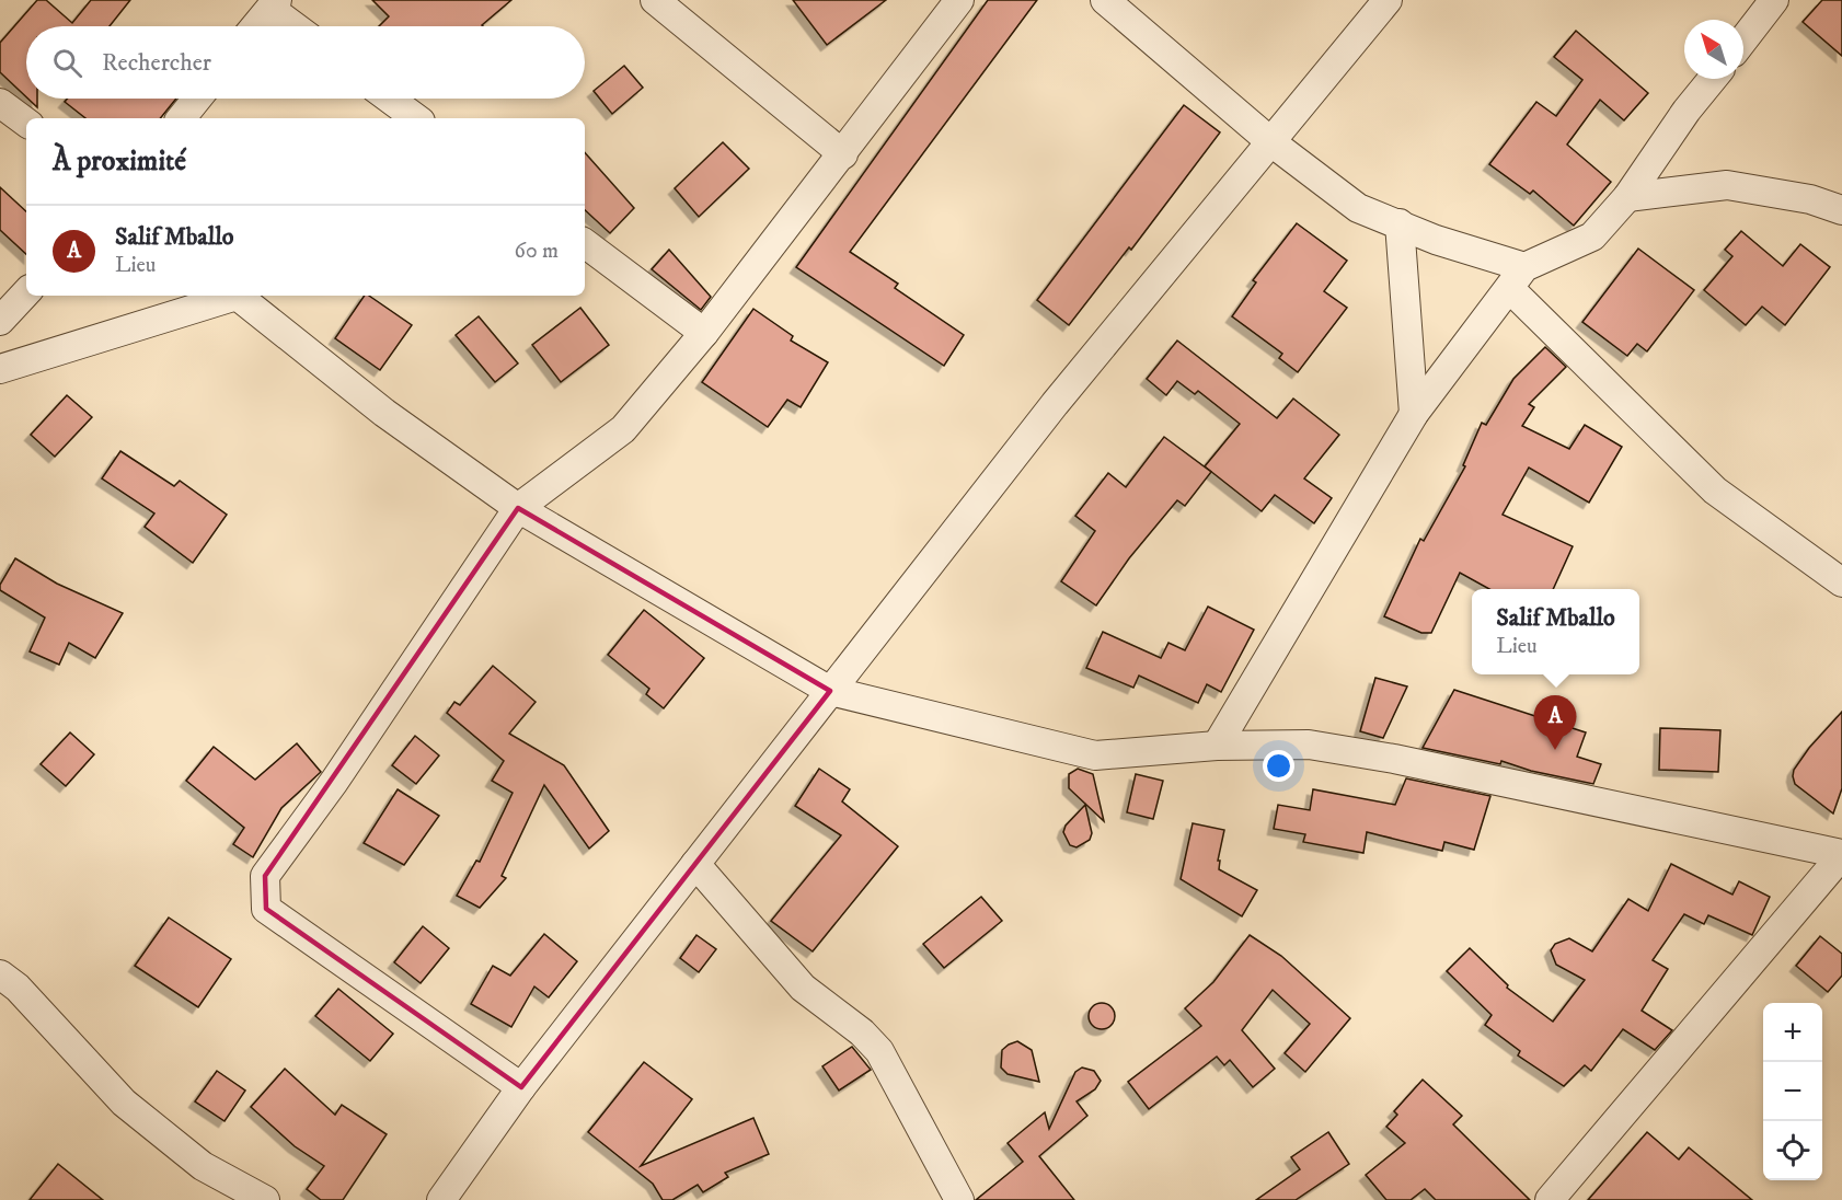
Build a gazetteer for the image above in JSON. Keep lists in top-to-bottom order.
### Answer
{
  "north": "top left",
  "page": {
    "search": "Rechercher",
    "heading": "À proximité",
    "list": [
      {
        "mark": "A",
        "name": "Salif Mballo",
        "note": "Lieu",
        "value": "60 m"
      }
    ],
    "popup": ["Salif Mballo", "Lieu"],
    "pins": "A",
    "map_buttons": ["+", "−"]
  }
}
